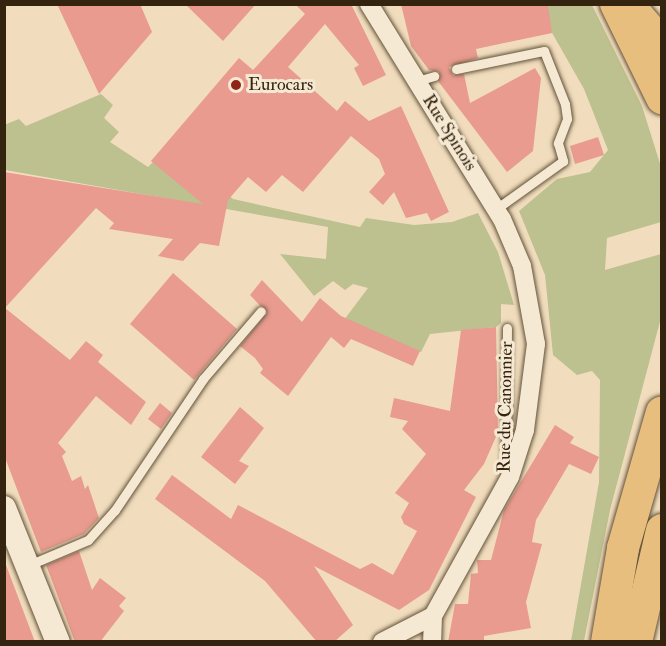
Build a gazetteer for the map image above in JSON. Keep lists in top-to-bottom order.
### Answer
{
  "streets": {
    "street": ["Rue Spinois", "Rue du Canonnier"]
  },
  "crossings": [
    ["Rue Spinois", "Rue du Canonnier"]
  ],
  "places": ["Eurocars"]
}
